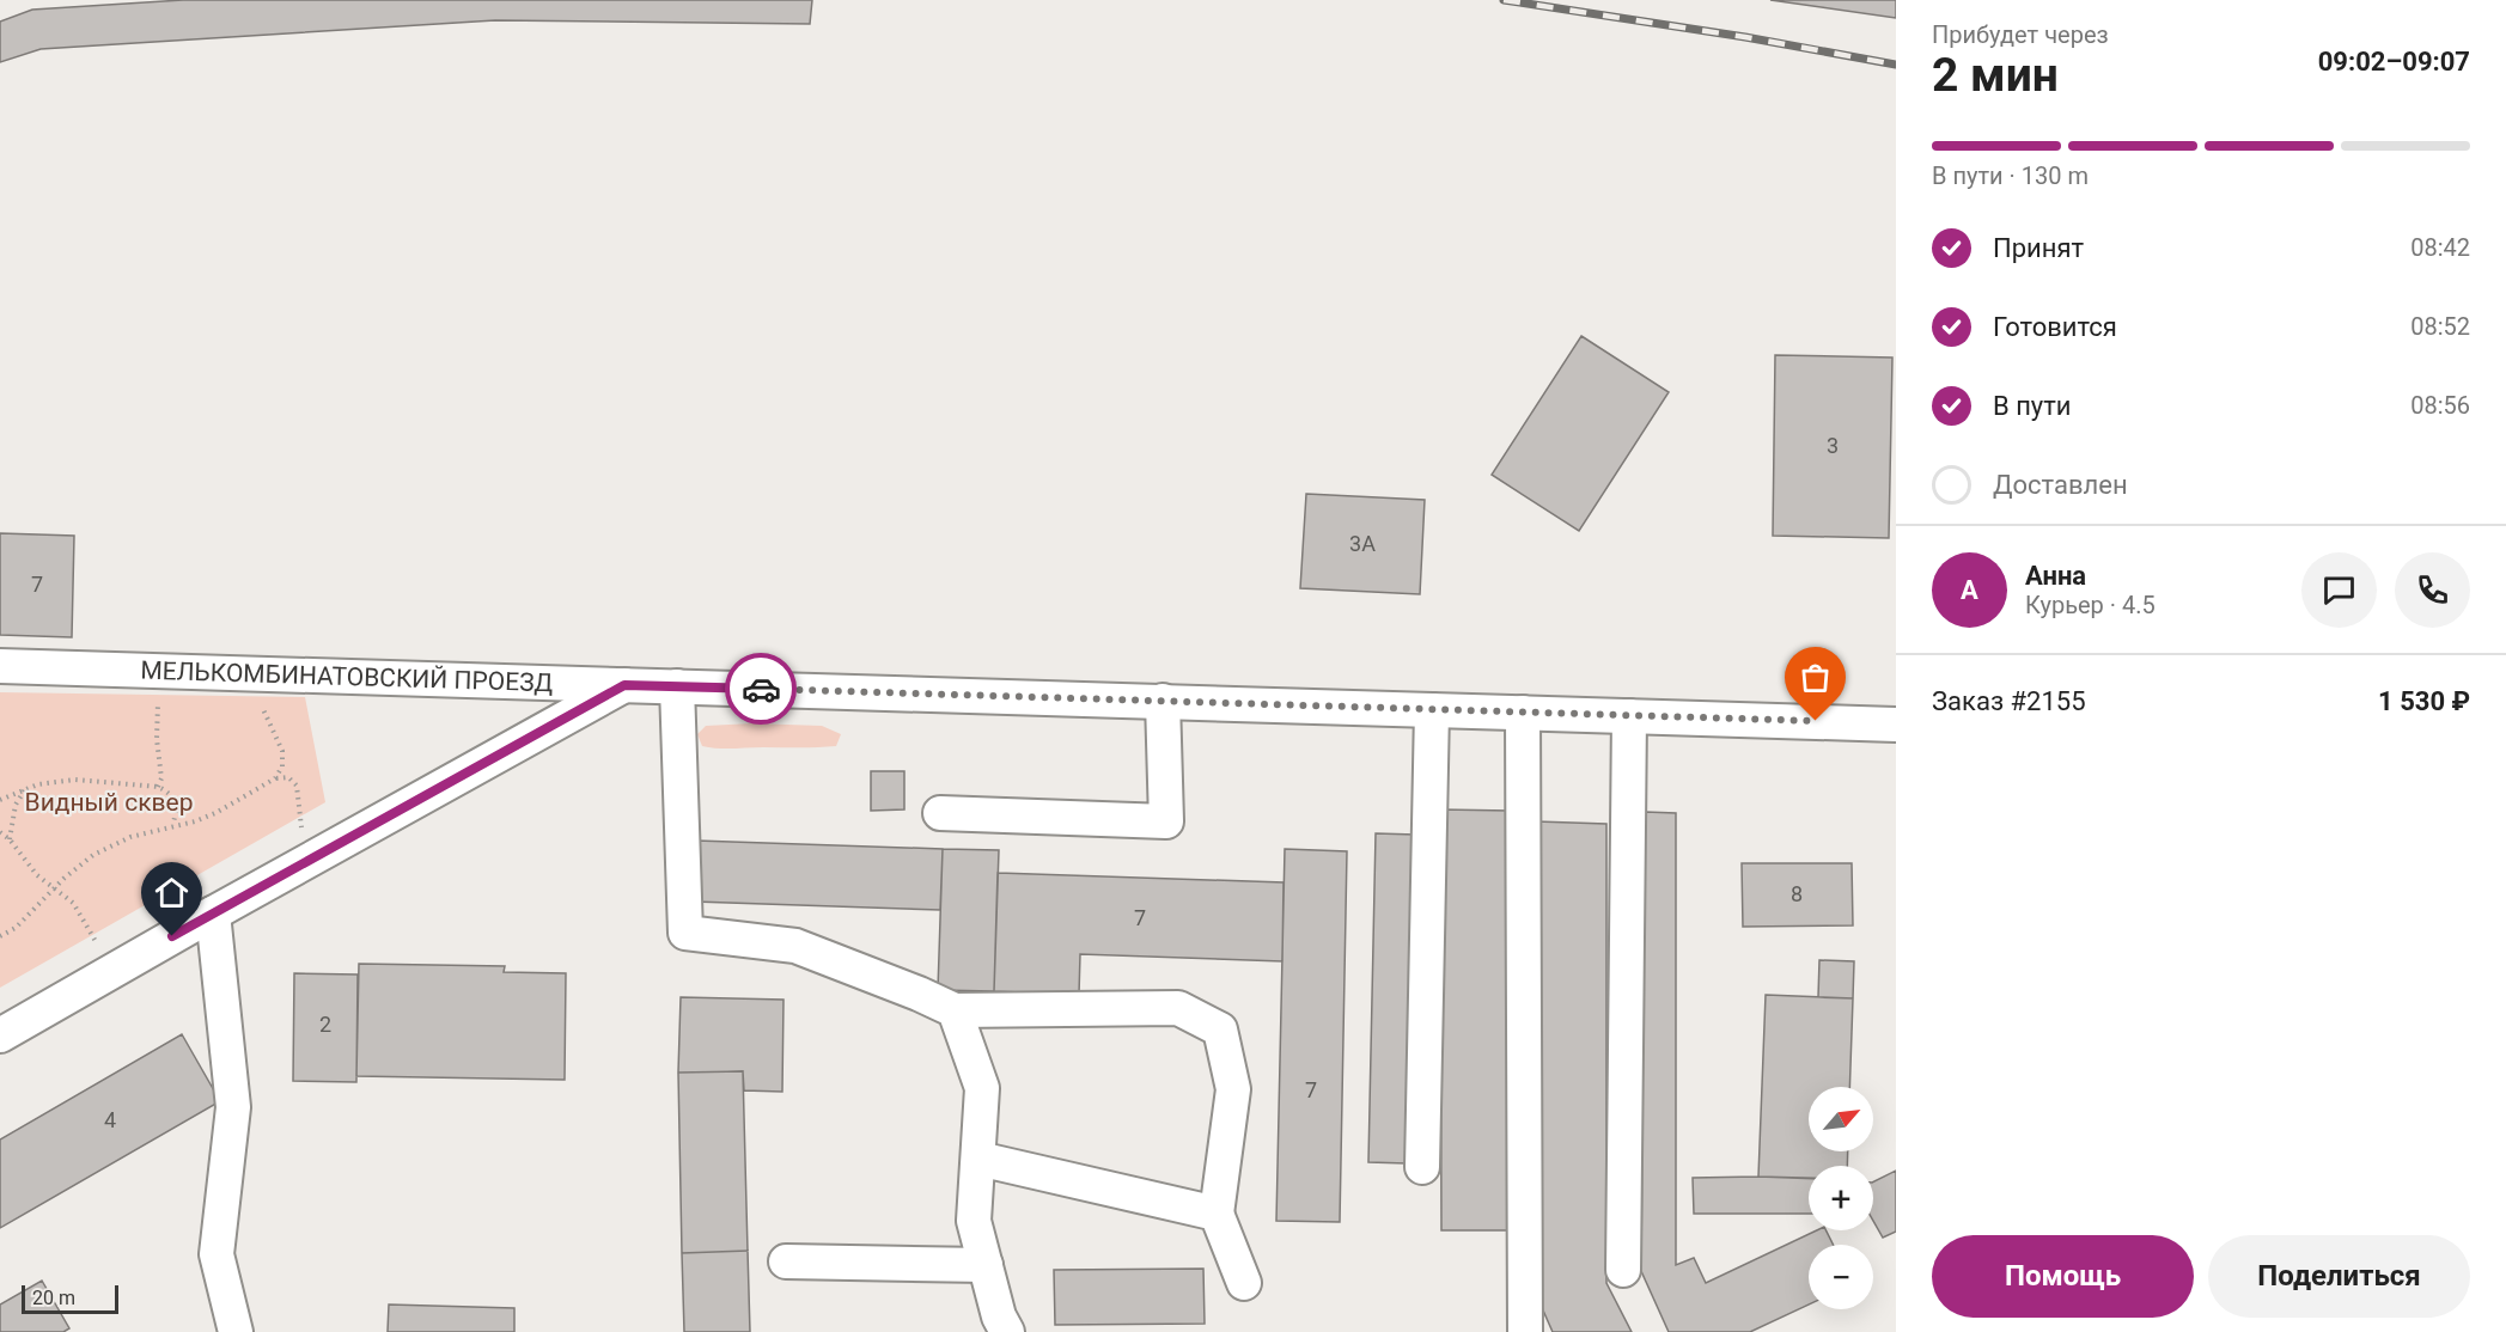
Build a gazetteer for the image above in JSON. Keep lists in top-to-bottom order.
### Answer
{
  "streets": {
    "street": ["МЕЛЬКОМБИНАТОВСКИЙ ПРОЕЗД"]
  },
  "parks": ["Видный сквер"],
  "house_numbers": [
    "3",
    "3А",
    "7",
    "8",
    "7",
    "2",
    "7",
    "4"
  ],
  "scale_bar": "20 m",
  "north": "top right",
  "page": {
    "heading": ["2 мин", "Прибудет через", "09:02–09:07"],
    "panel": [
      "Анна",
      "Курьер · 4.5",
      "Заказ #2155",
      "1 530 ₽"
    ],
    "bar": "В пути · 130 m",
    "list": [
      ["Принят", "08:42"],
      ["Готовится", "08:52"],
      ["В пути", "08:56"],
      "Доставлен"
    ],
    "round": "А",
    "map_buttons": ["+", "−"],
    "buttons": ["Помощь", "Поделиться"],
    "scale": "20 m"
  }
}
